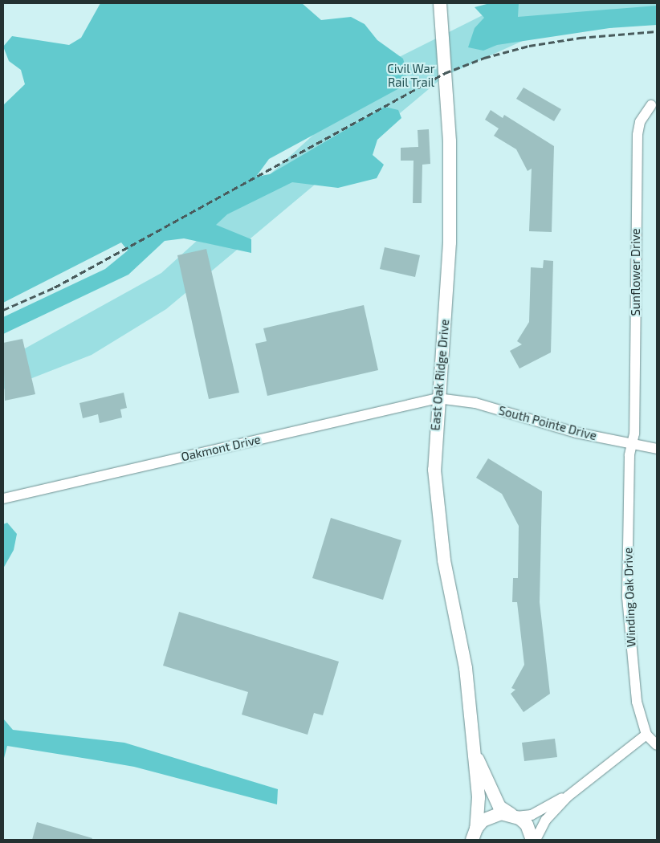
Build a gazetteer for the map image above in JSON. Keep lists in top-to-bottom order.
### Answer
{
  "streets": {
    "main road": ["East Oak Ridge Drive"],
    "street": [
      "Sunflower Drive",
      "South Pointe Drive",
      "Oakmont Drive",
      "Winding Oak Drive"
    ]
  },
  "crossings": [
    ["Sunflower Drive", "South Pointe Drive"],
    ["Sunflower Drive", "Winding Oak Drive"],
    ["East Oak Ridge Drive", "South Pointe Drive"],
    ["East Oak Ridge Drive", "Oakmont Drive"],
    ["South Pointe Drive", "Oakmont Drive"],
    ["South Pointe Drive", "Winding Oak Drive"]
  ],
  "parks": ["Civil War Rail Trail"]
}
